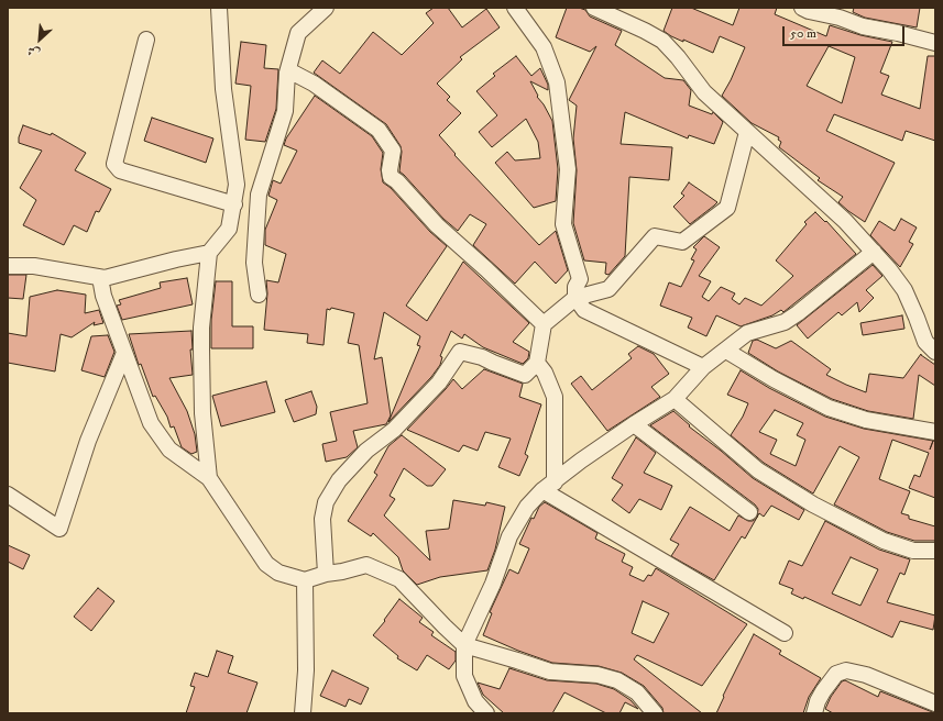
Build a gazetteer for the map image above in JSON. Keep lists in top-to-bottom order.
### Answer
{
  "scale_bar": "50 m",
  "north": "bottom left"
}
